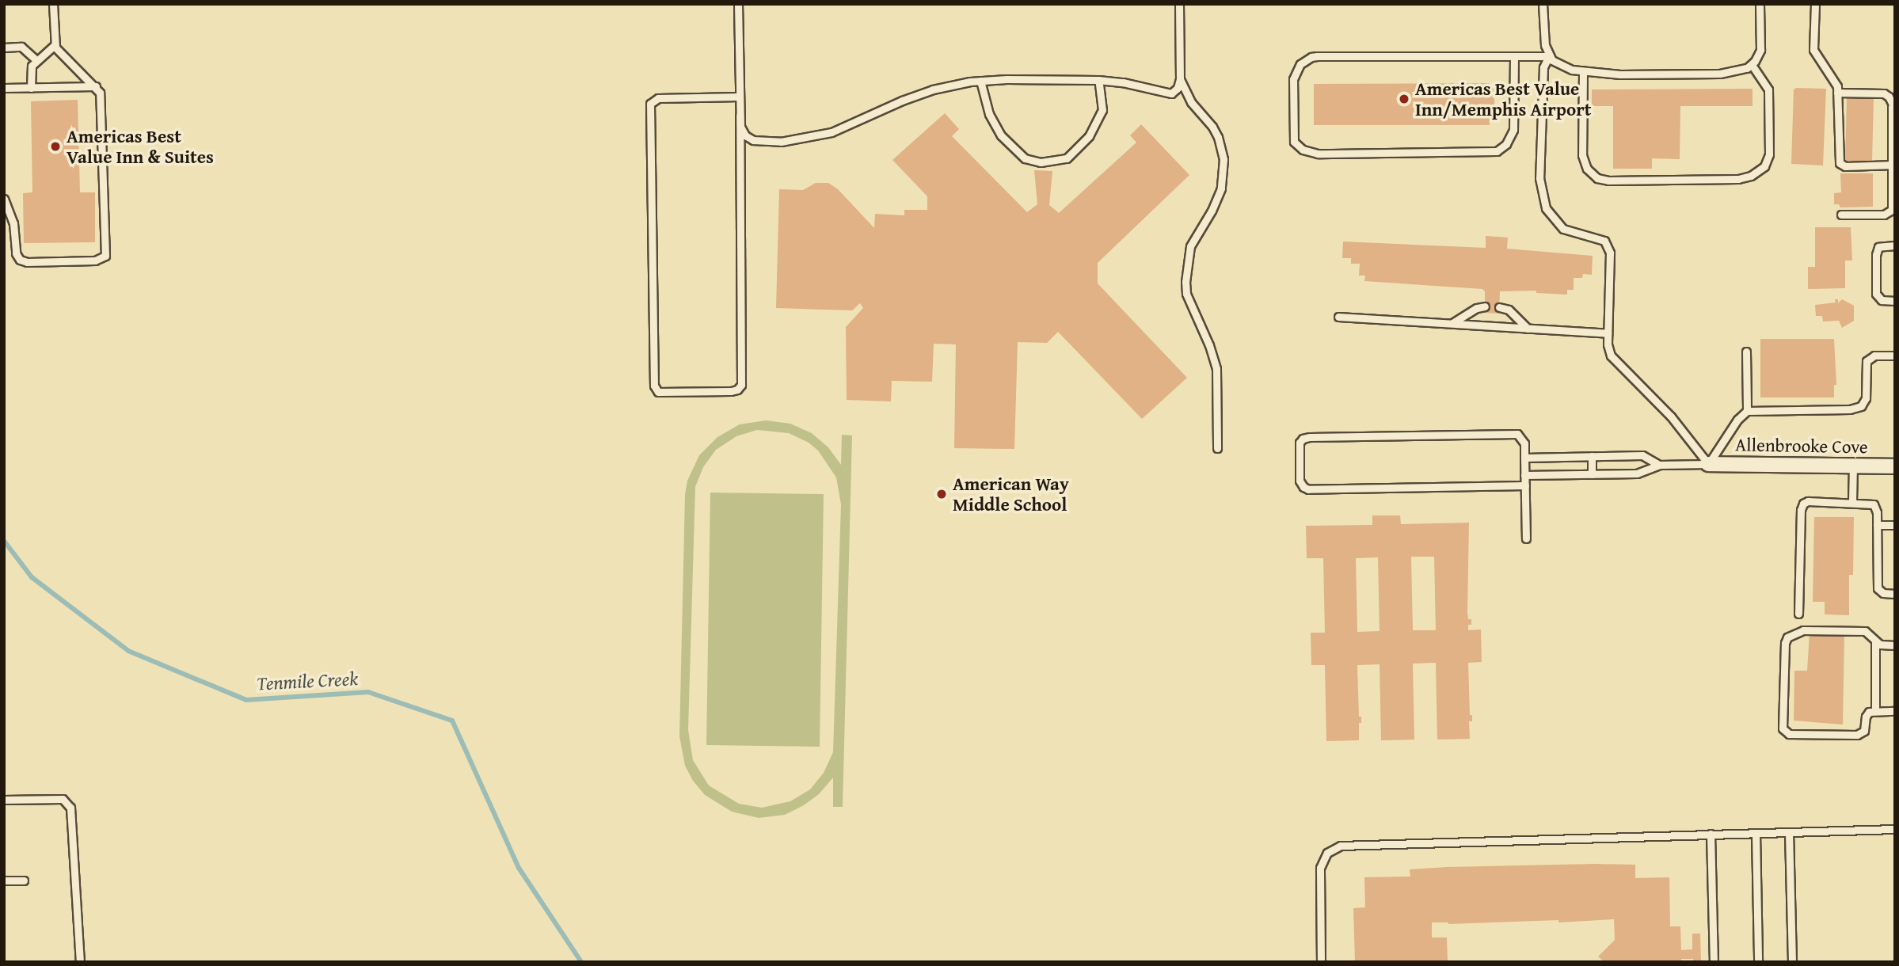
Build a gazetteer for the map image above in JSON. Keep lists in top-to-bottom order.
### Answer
{
  "streets": {
    "street": ["Allenbrooke Cove"]
  },
  "water": ["Tenmile Creek"],
  "places": ["Americas Best Value Inn/Memphis Airport", "Americas Best Value Inn & Suites", "American Way Middle School"]
}
